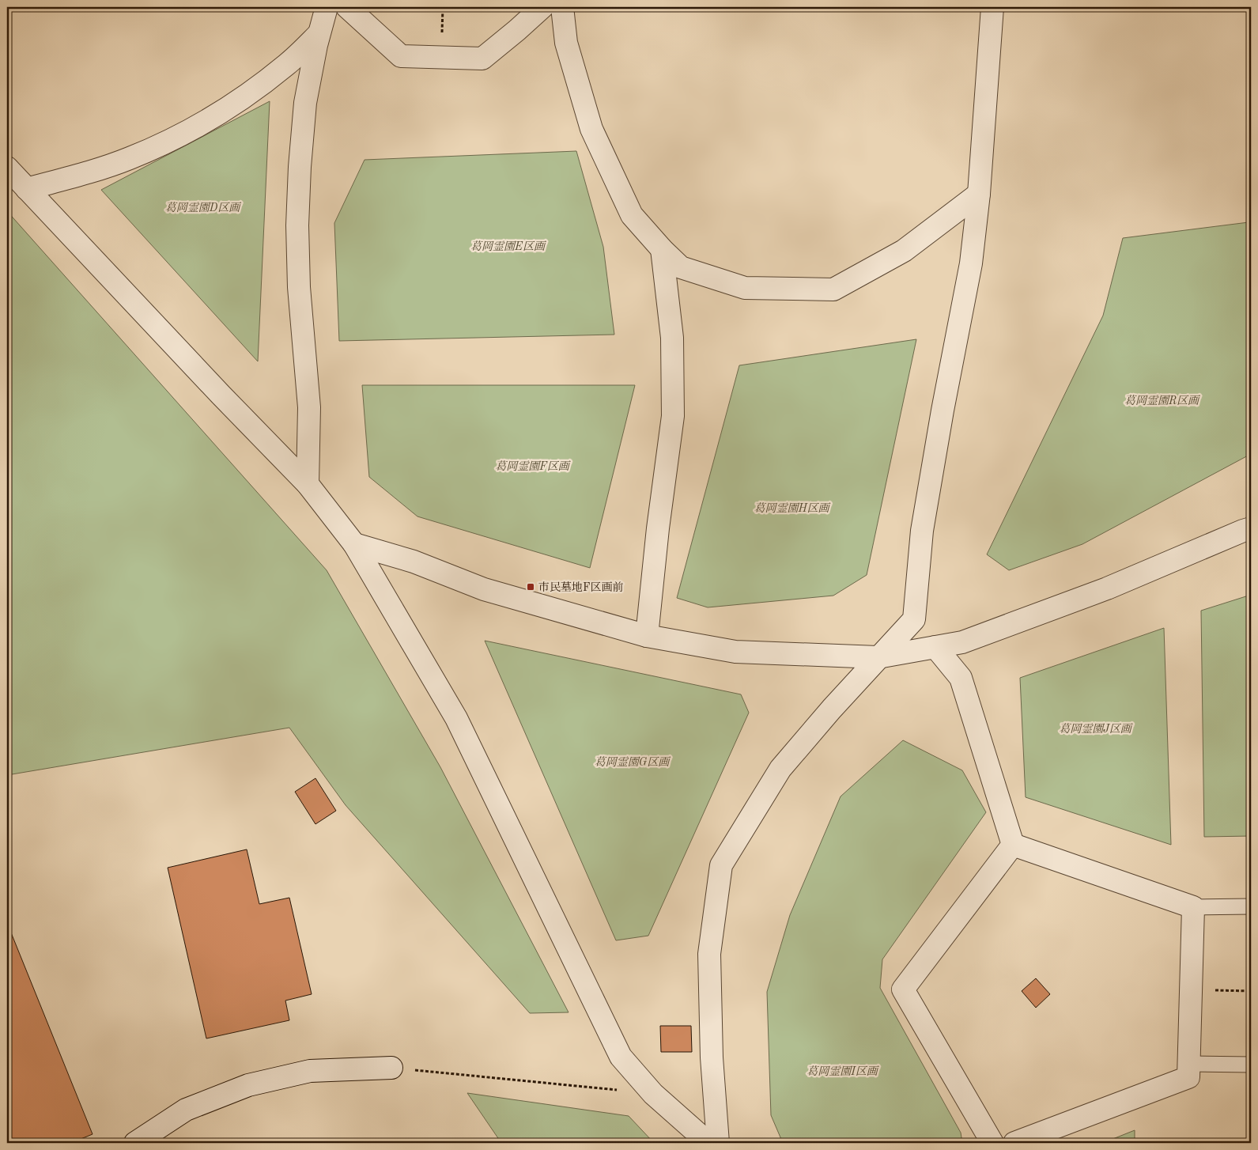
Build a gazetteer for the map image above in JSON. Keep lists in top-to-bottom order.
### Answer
{
  "parks": [
    "葛岡霊園D区画",
    "葛岡霊園E区画",
    "葛岡霊園R区画",
    "葛岡霊園F区画",
    "葛岡霊園H区画",
    "葛岡霊園J区画",
    "葛岡霊園G区画",
    "葛岡霊園I区画"
  ],
  "places": {
    "transit": ["市民墓地F区画前"]
  }
}
